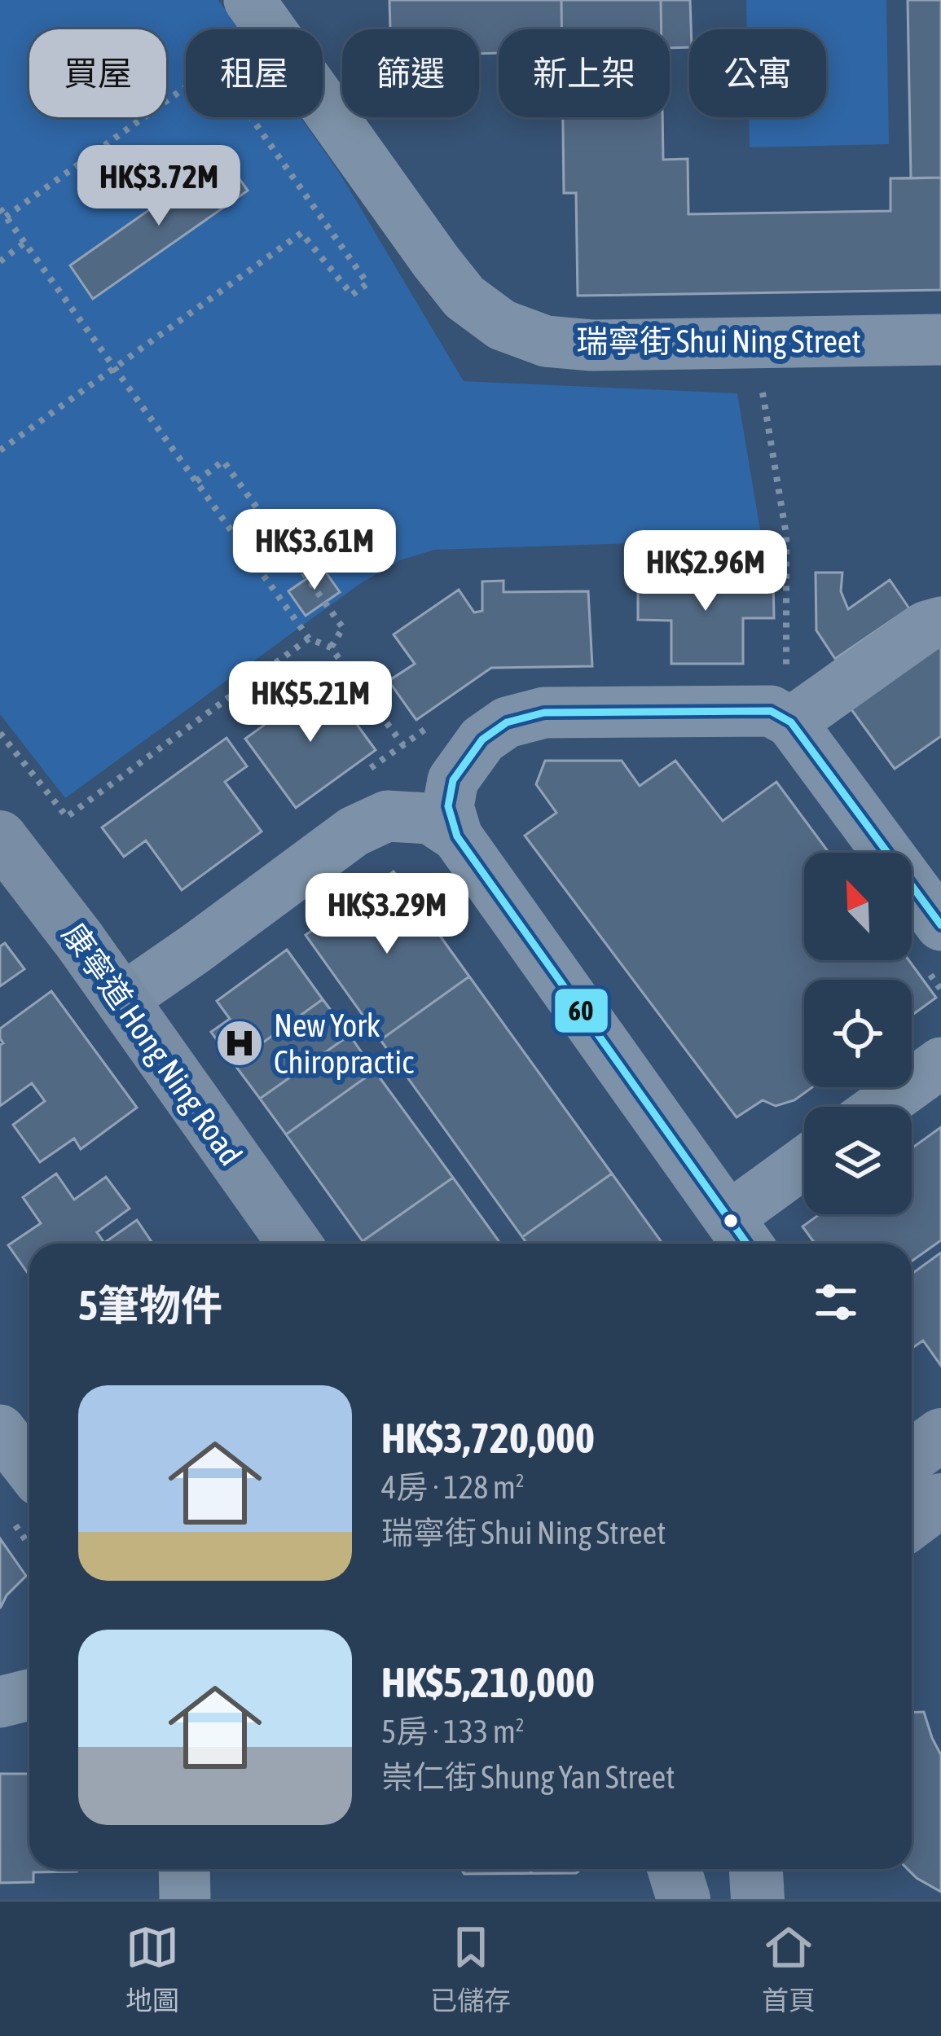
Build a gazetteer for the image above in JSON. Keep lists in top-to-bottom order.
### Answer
{
  "streets": {
    "main road": ["康寧道 Hong Ning Road"],
    "street": ["瑞寧街 Shui Ning Street"]
  },
  "places": {
    "hospital": ["New York Chiropractic"]
  },
  "lines": ["transit line 60"],
  "north": "top left",
  "page": {
    "chip": [
      "買屋",
      "租屋",
      "篩選",
      "新上架",
      "公寓"
    ],
    "price": [
      "HK$3.72M",
      "HK$3.61M",
      "HK$2.96M",
      "HK$5.21M",
      "HK$3.29M"
    ],
    "heading": "5筆物件",
    "list": [
      {
        "name": "HK$3,720,000",
        "note": "4房 · 128 m² · 瑞寧街 Shui Ning Street"
      },
      {
        "name": "HK$5,210,000",
        "note": "5房 · 133 m² · 崇仁街 Shung Yan Street"
      }
    ],
    "tabs": ["地圖", "已儲存", "首頁"]
  }
}
